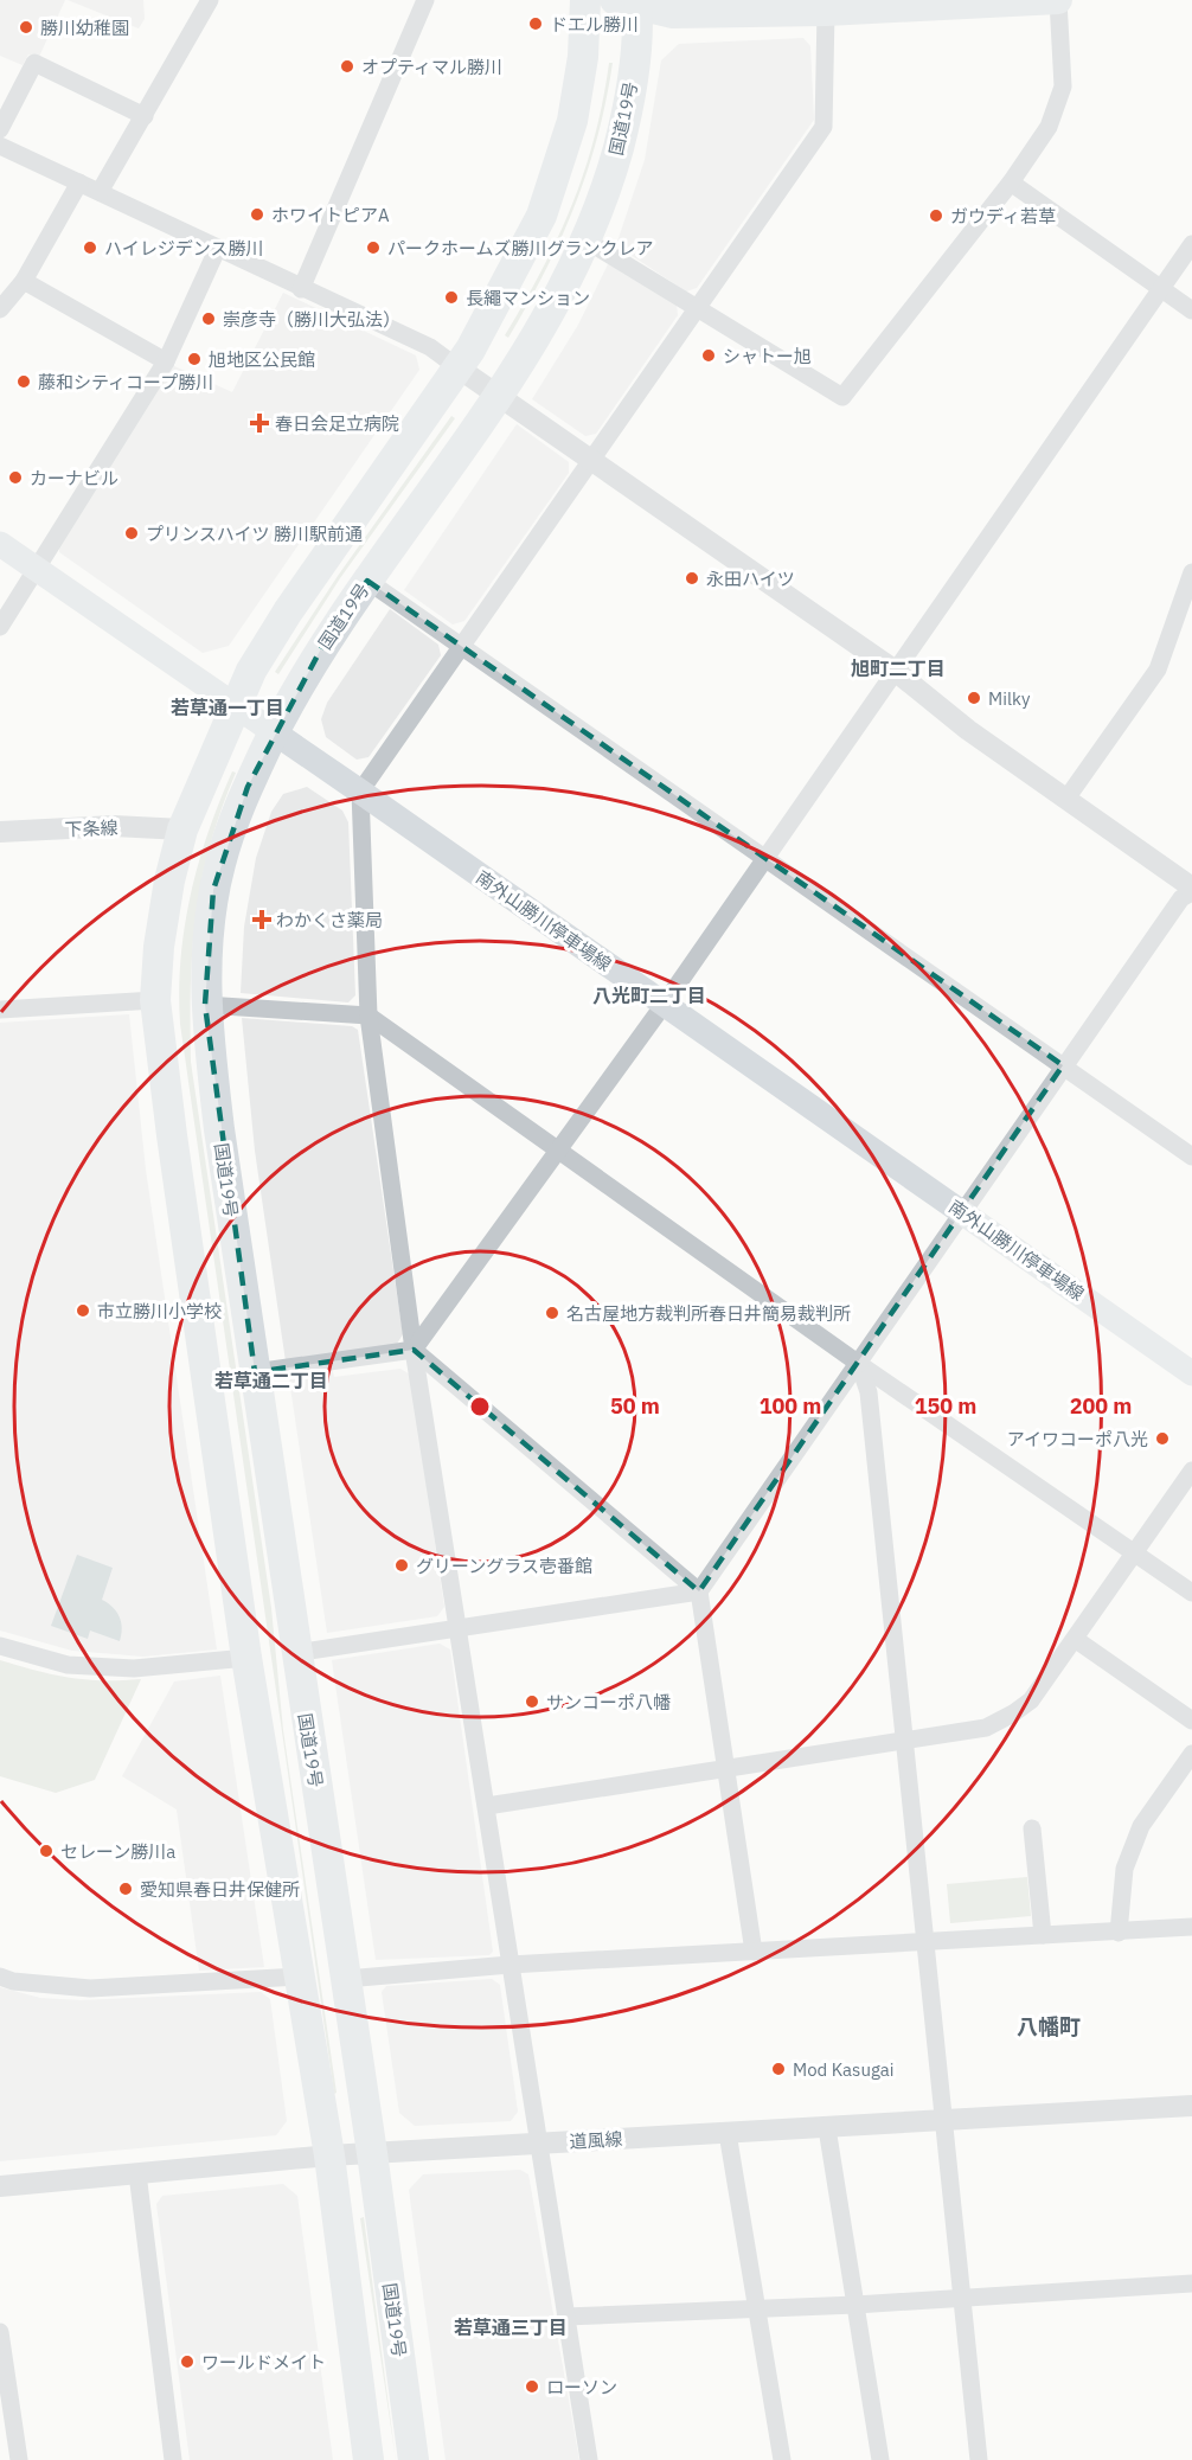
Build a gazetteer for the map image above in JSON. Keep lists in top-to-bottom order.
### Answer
{
  "streets": {
    "highway": ["国道19号"],
    "main road": ["南外山勝川停車場線"],
    "street": ["下条線", "道風線"]
  },
  "crossings": [
    ["国道19号", "南外山勝川停車場線"],
    ["国道19号", "道風線"]
  ],
  "districts": [
    "旭町二丁目",
    "若草通一丁目",
    "八光町二丁目",
    "若草通二丁目",
    "八幡町",
    "若草通三丁目"
  ],
  "places": {
    "other": [
      "ドエル勝川",
      "勝川幼稚園",
      "オプティマル勝川",
      "ホワイトピアA",
      "ガウディ若草",
      "ハイレジデンス勝川",
      "パークホームズ勝川グランクレア",
      "長繩マンション",
      "崇彦寺（勝川大弘法）",
      "シャトー旭",
      "旭地区公民館",
      "藤和シティコープ勝川",
      "カーナビル",
      "プリンスハイツ 勝川駅前通",
      "永田ハイツ",
      "Milky",
      "市立勝川小学校",
      "名古屋地方裁判所春日井簡易裁判所",
      "アイワコーポ八光",
      "グリーングラス壱番館",
      "サンコーポ八幡",
      "セレーン勝川a",
      "愛知県春日井保健所",
      "Mod Kasugai",
      "ワールドメイト",
      "ローソン"
    ],
    "health": ["春日会足立病院", "わかくさ薬局"]
  },
  "rings": [
    "50 m",
    "100 m",
    "150 m",
    "200 m"
  ]
}
